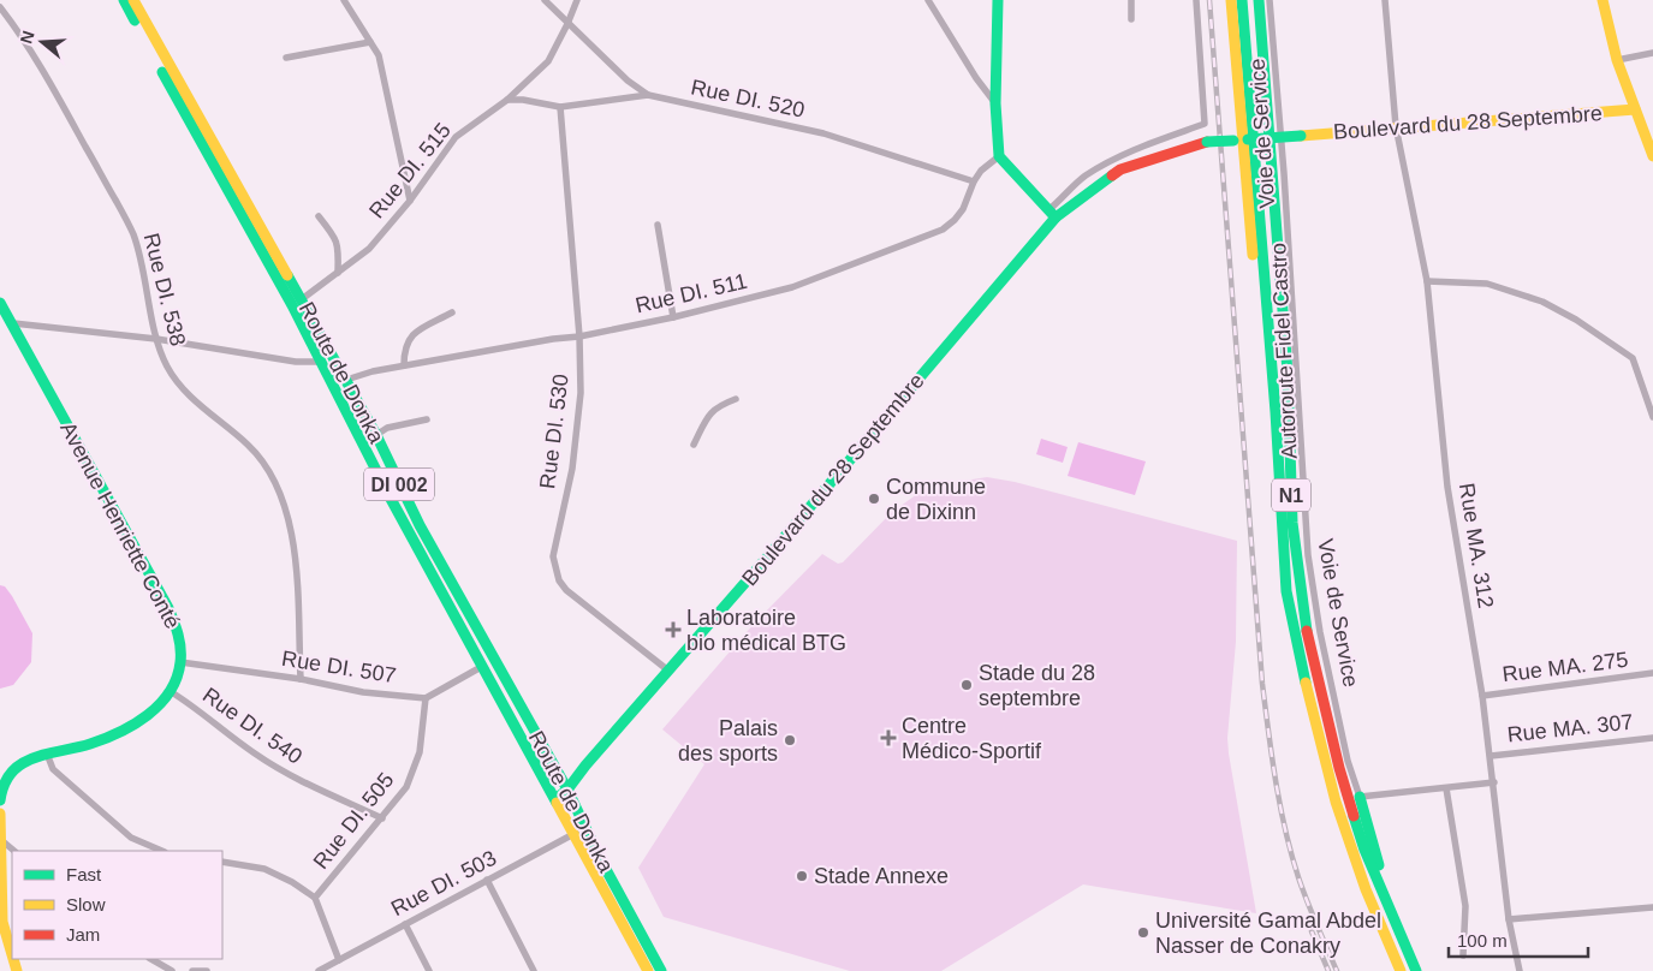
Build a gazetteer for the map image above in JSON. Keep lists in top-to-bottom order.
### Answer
{
  "streets": {
    "main road": [
      "Boulevard du 28 Septembre",
      "Autoroute Fidel Castro",
      "Route de Donka",
      "DI 002",
      "N1",
      "Avenue Henriette Conté"
    ],
    "street": [
      "Rue DI. 520",
      "Voie de Service",
      "Rue DI. 515",
      "Rue DI. 538",
      "Rue DI. 511",
      "Rue DI. 530",
      "Rue MA. 312",
      "Rue DI. 507",
      "Rue MA. 275",
      "Rue DI. 540",
      "Rue MA. 307",
      "Rue DI. 505",
      "Rue DI. 503"
    ]
  },
  "crossings": [
    ["Rue DI. 520", "Rue DI. 515"],
    ["Rue DI. 520", "Rue DI. 511"],
    ["Boulevard du 28 Septembre", "Route de Donka"],
    ["Boulevard du 28 Septembre", "Rue DI. 530"],
    ["Boulevard du 28 Septembre", "Rue MA. 312"],
    ["Rue DI. 515", "Route de Donka"],
    ["Rue DI. 538", "Rue DI. 507"],
    ["Rue DI. 511", "Route de Donka"],
    ["Rue DI. 511", "Rue DI. 530"],
    ["Route de Donka", "Rue DI. 503"],
    ["Avenue Henriette Conté", "Rue DI. 507"],
    ["Avenue Henriette Conté", "Rue DI. 540"],
    ["Rue MA. 312", "Rue MA. 275"],
    ["Rue MA. 312", "Rue MA. 307"],
    ["Rue DI. 507", "Rue DI. 505"],
    ["Rue DI. 540", "Rue DI. 505"],
    ["Rue DI. 505", "Rue DI. 503"]
  ],
  "places": {
    "other": [
      "Commune de Dixinn",
      "Stade du 28 septembre",
      "Palais des sports",
      "Stade Annexe",
      "Université Gamal Abdel Nasser de Conakry"
    ],
    "health": ["Laboratoire bio médical BTG", "Centre Médico-Sportif"]
  },
  "legend": ["Fast", "Slow", "Jam"],
  "scale_bar": "100 m",
  "north": "left"
}
